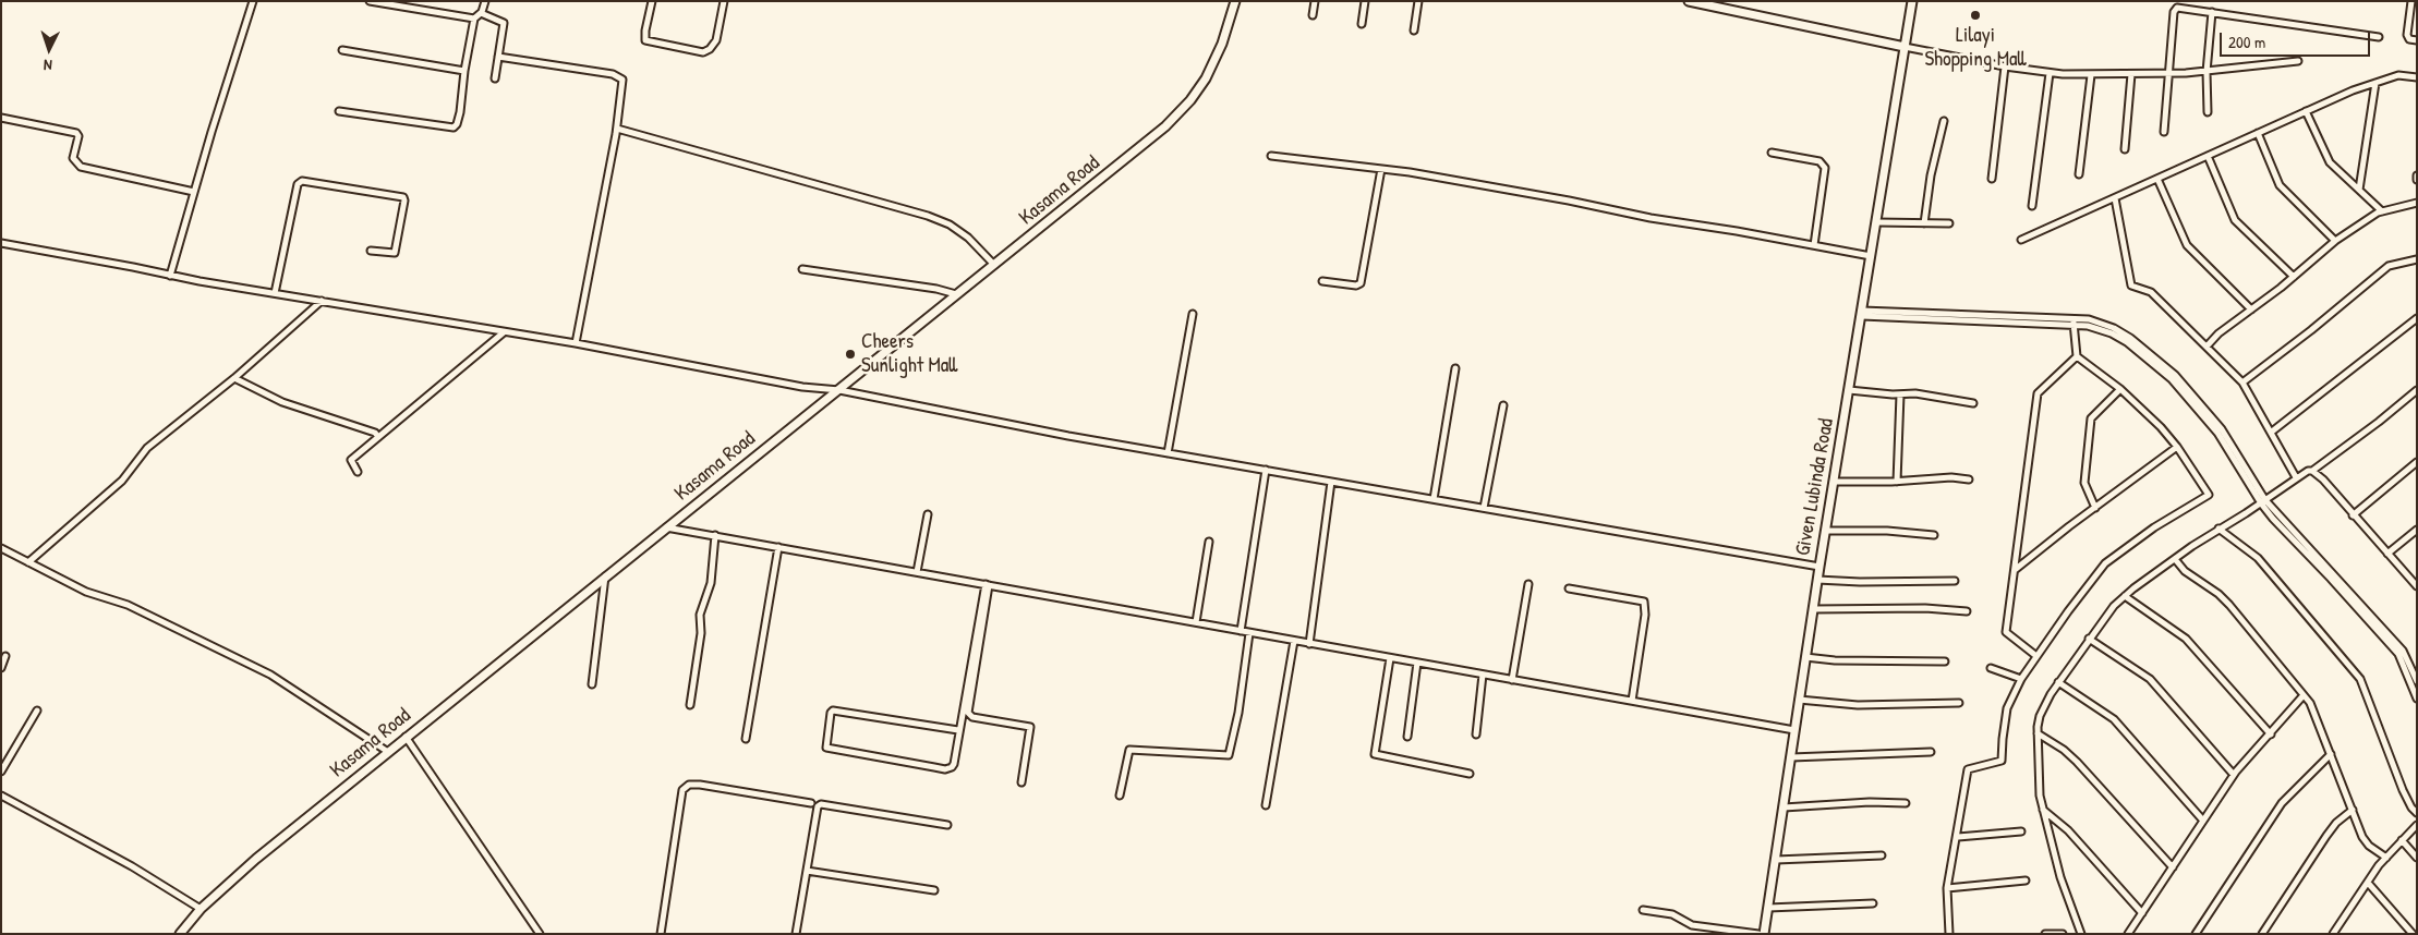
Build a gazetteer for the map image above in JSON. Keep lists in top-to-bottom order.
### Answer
{
  "streets": {
    "street": ["Kasama Road", "Given Lubinda Road"]
  },
  "places": ["Lilayi Shopping Mall", "Cheers Sunlight Mall"],
  "scale_bar": "200 m",
  "north": "bottom"
}
